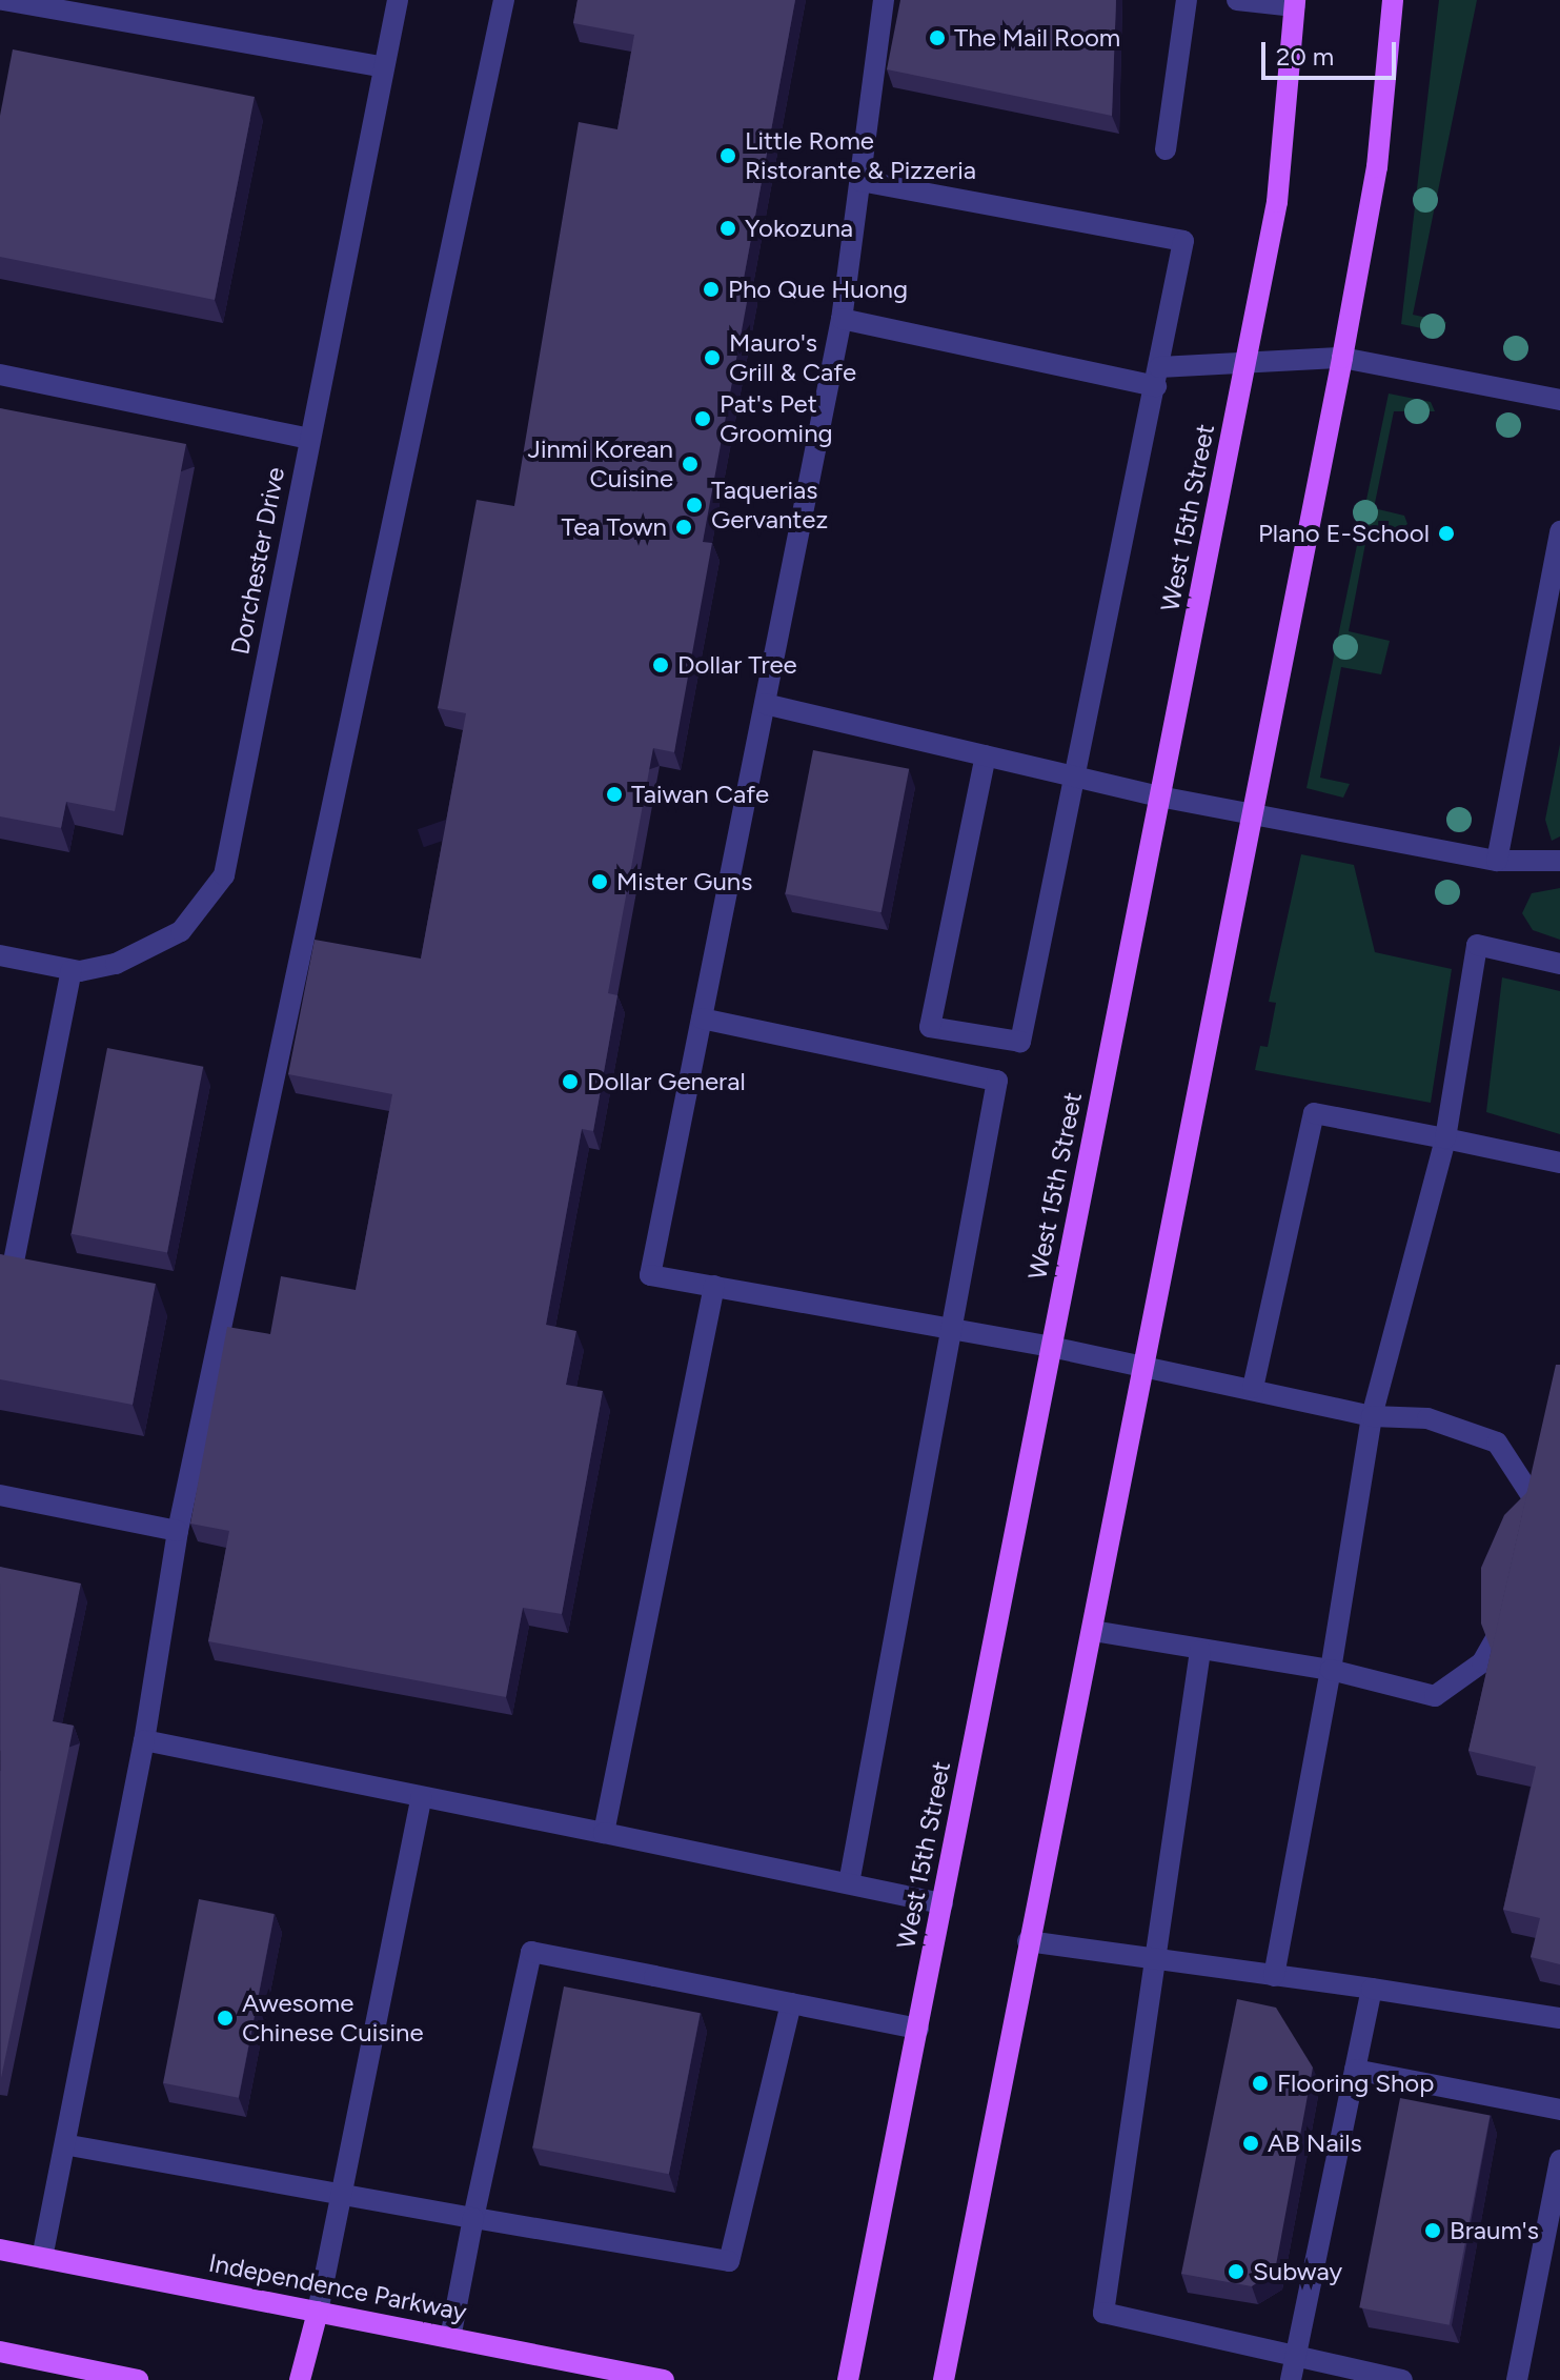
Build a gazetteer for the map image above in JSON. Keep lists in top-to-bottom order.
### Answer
{
  "streets": {
    "main road": ["West 15th Street", "Independence Parkway"],
    "street": ["Dorchester Drive"]
  },
  "places": [
    "The Mail Room",
    "Little Rome Ristorante & Pizzeria",
    "Yokozuna",
    "Pho Que Huong",
    "Mauro's Grill & Cafe",
    "Pat's Pet Grooming",
    "Jinmi Korean Cuisine",
    "Taquerias Gervantez",
    "Tea Town",
    "Plano E-School",
    "Dollar Tree",
    "Taiwan Cafe",
    "Mister Guns",
    "Dollar General",
    "Awesome Chinese Cuisine",
    "Flooring Shop",
    "AB Nails",
    "Braum's",
    "Subway"
  ],
  "scale_bar": "20 m"
}
